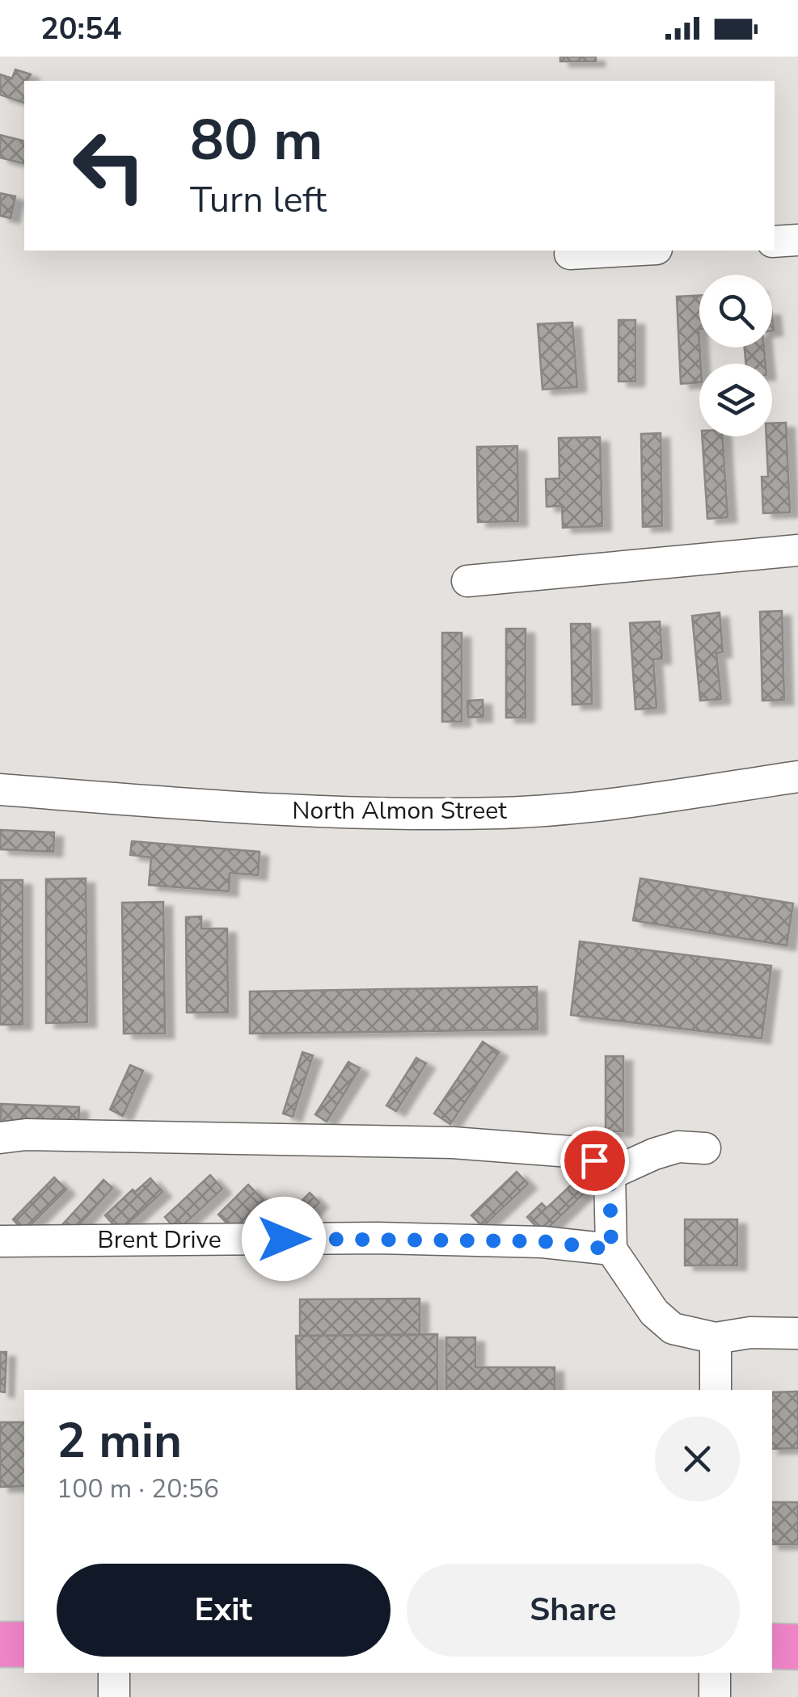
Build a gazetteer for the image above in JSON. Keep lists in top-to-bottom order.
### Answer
{
  "streets": {
    "street": ["North Almon Street", "Brent Drive"]
  },
  "page": {
    "status": "20:54",
    "turn": ["80 m", "Turn left"],
    "heading": ["2 min", "100 m · 20:56"],
    "buttons": ["Exit", "Share"]
  }
}
